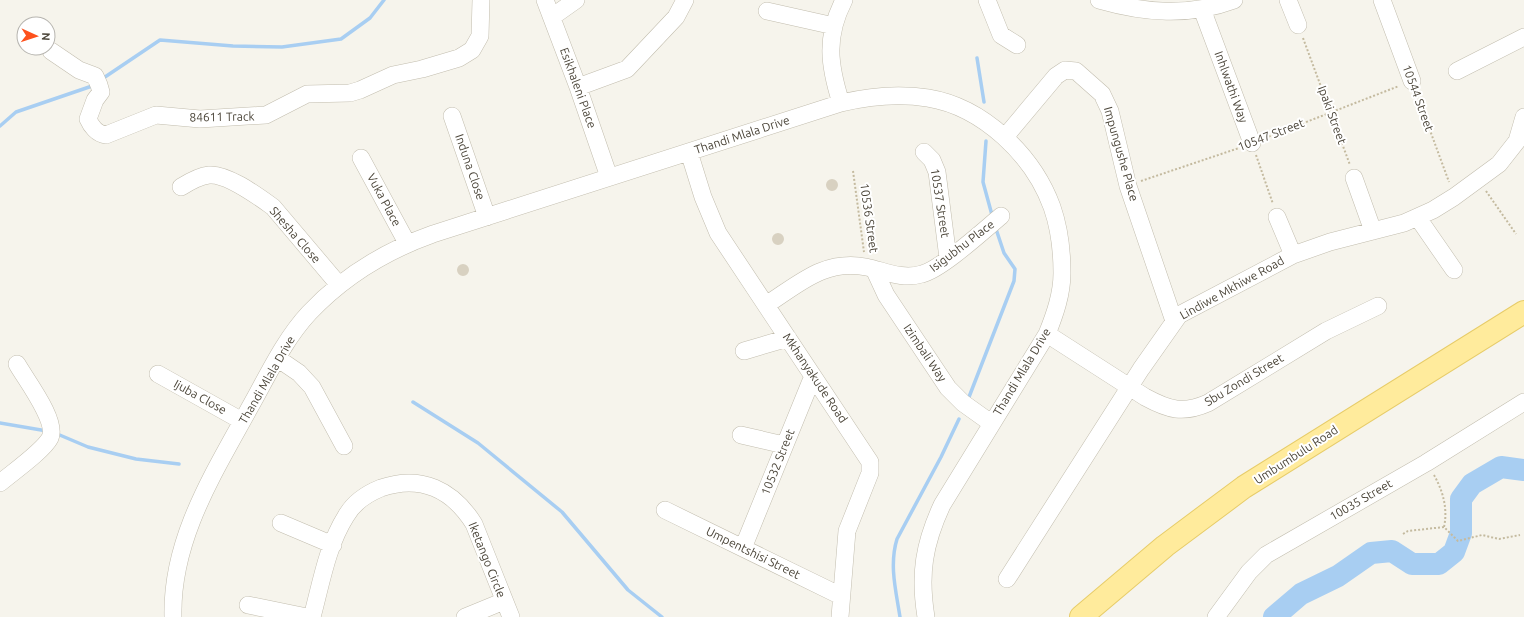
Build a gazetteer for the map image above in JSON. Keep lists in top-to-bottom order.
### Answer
{
  "streets": {
    "main road": ["Umbumbulu Road"],
    "street": [
      "Inhlwathi Way",
      "Esikhaleni Place",
      "10544 Street",
      "84611 Track",
      "Thandi Mlala Drive",
      "Impungushe Place",
      "Induna Close",
      "Vuka Place",
      "10537 Street",
      "Shesha Close",
      "Isigubhu Place",
      "Lindiwe Mkhiwe Road",
      "Izimbali Way",
      "Mkhanyakude Road",
      "Sbu Zondi Street",
      "Ijuba Close",
      "10532 Street",
      "10035 Street",
      "Umpentshisi Street",
      "Iketango Circle"
    ],
    "path": ["Ipaki Street", "10547 Street", "10536 Street"]
  },
  "crossings": [
    ["Inhlwathi Way", "10547 Street"],
    ["Esikhaleni Place", "Thandi Mlala Drive"],
    ["10544 Street", "10547 Street"],
    ["10544 Street", "Lindiwe Mkhiwe Road"],
    ["Ipaki Street", "10547 Street"],
    ["Thandi Mlala Drive", "Impungushe Place"],
    ["Thandi Mlala Drive", "Induna Close"],
    ["Thandi Mlala Drive", "Vuka Place"],
    ["Thandi Mlala Drive", "Shesha Close"],
    ["Thandi Mlala Drive", "Izimbali Way"],
    ["Thandi Mlala Drive", "Mkhanyakude Road"],
    ["Thandi Mlala Drive", "Sbu Zondi Street"],
    ["Thandi Mlala Drive", "Ijuba Close"],
    ["10547 Street", "Impungushe Place"],
    ["Impungushe Place", "Lindiwe Mkhiwe Road"],
    ["10537 Street", "Isigubhu Place"],
    ["10536 Street", "Isigubhu Place"],
    ["10536 Street", "Izimbali Way"],
    ["Isigubhu Place", "Izimbali Way"],
    ["Isigubhu Place", "Mkhanyakude Road"],
    ["Lindiwe Mkhiwe Road", "Sbu Zondi Street"],
    ["Mkhanyakude Road", "10532 Street"],
    ["Mkhanyakude Road", "Umpentshisi Street"],
    ["10532 Street", "Umpentshisi Street"]
  ],
  "north": "right"
}
